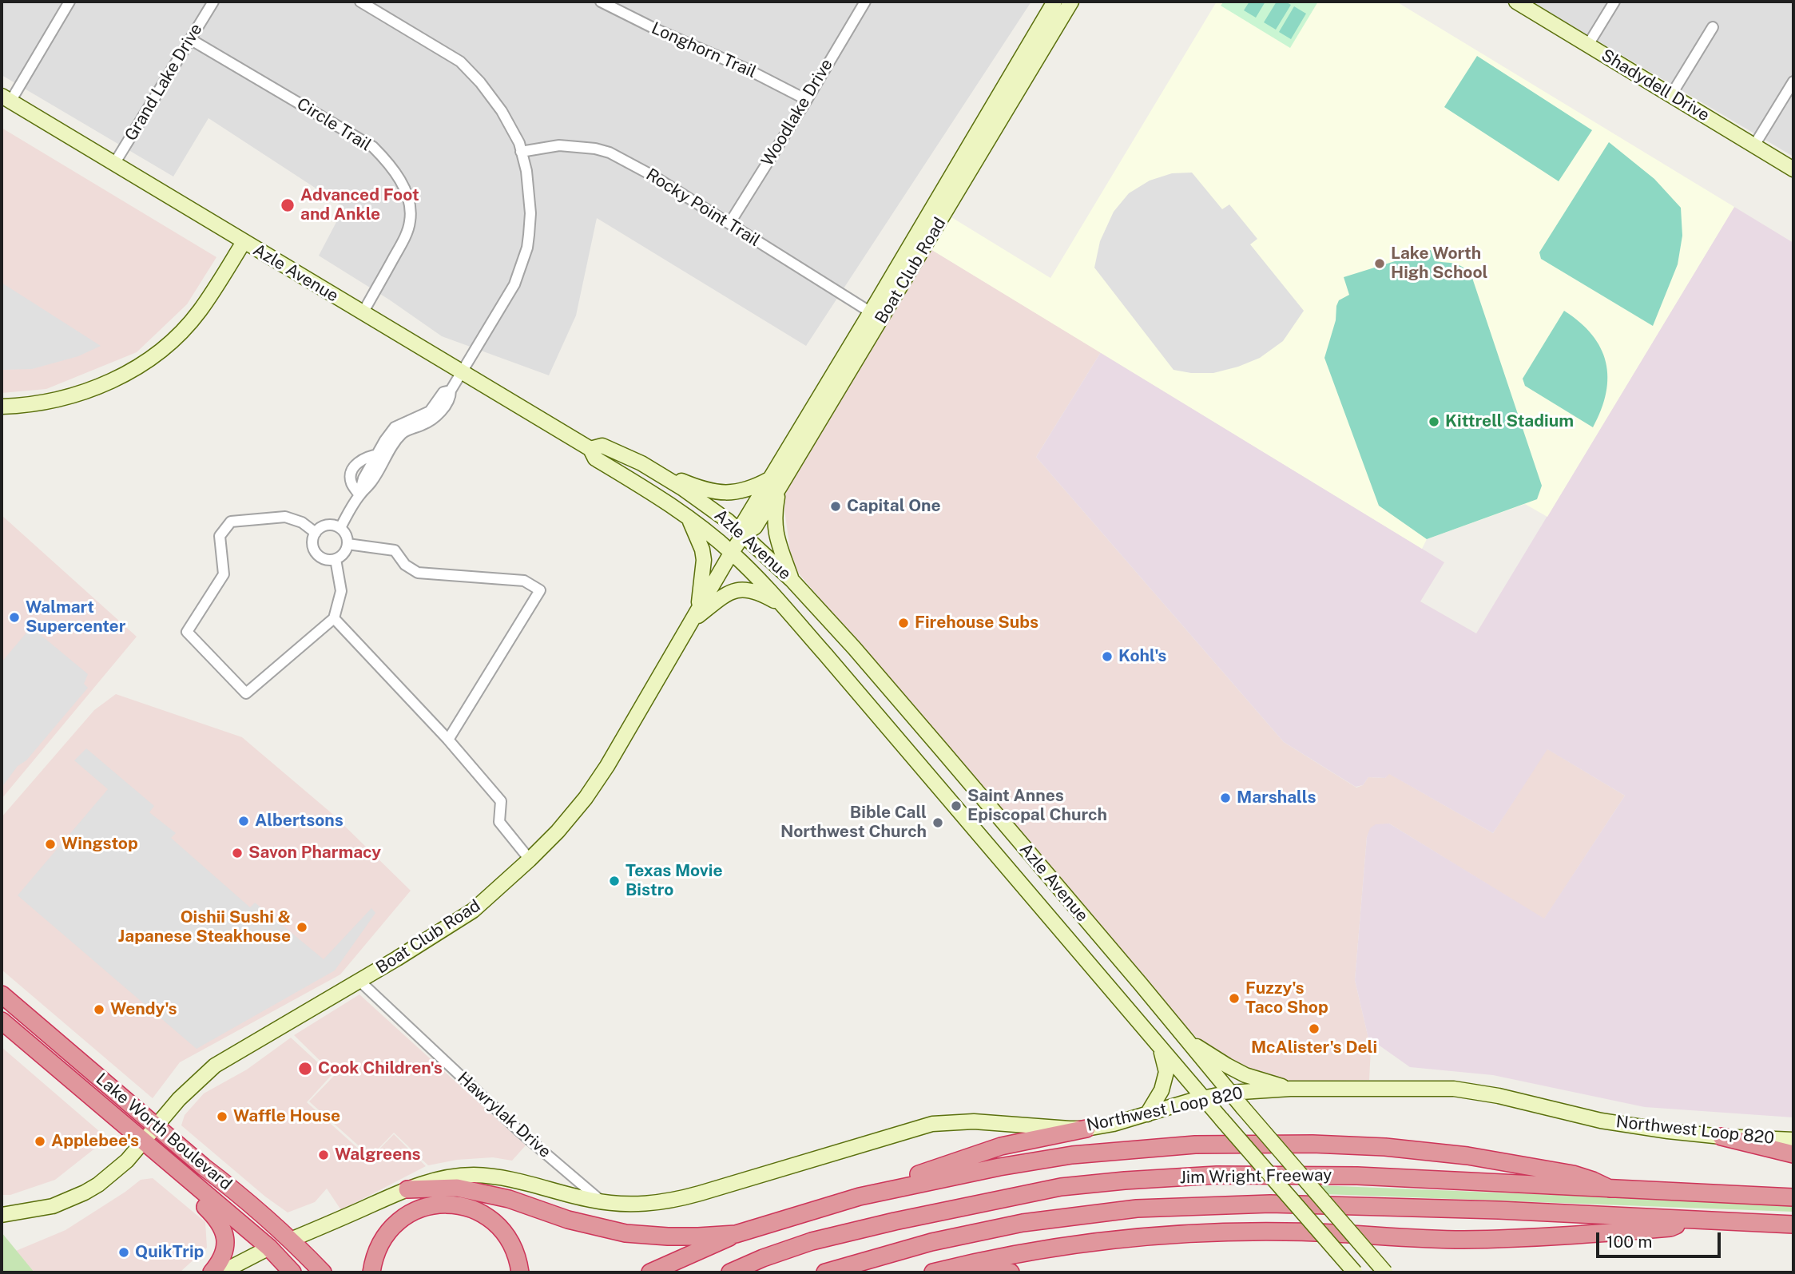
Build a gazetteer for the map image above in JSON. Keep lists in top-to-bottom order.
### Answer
{
  "streets": {
    "highway": ["Lake Worth Boulevard", "Jim Wright Freeway"],
    "main road": [
      "Shadydell Drive",
      "Boat Club Road",
      "Azle Avenue",
      "Northwest Loop 820"
    ],
    "street": [
      "Longhorn Trail",
      "Grand Lake Drive",
      "Woodlake Drive",
      "Circle Trail",
      "Rocky Point Trail",
      "Hawrylak Drive"
    ]
  },
  "crossings": [
    ["Longhorn Trail", "Woodlake Drive"],
    ["Grand Lake Drive", "Circle Trail"],
    ["Grand Lake Drive", "Azle Avenue"],
    ["Woodlake Drive", "Rocky Point Trail"],
    ["Circle Trail", "Azle Avenue"],
    ["Rocky Point Trail", "Boat Club Road"],
    ["Boat Club Road", "Azle Avenue"],
    ["Boat Club Road", "Hawrylak Drive"],
    ["Boat Club Road", "Lake Worth Boulevard"],
    ["Azle Avenue", "Northwest Loop 820"],
    ["Northwest Loop 820", "Hawrylak Drive"],
    ["Northwest Loop 820", "Lake Worth Boulevard"]
  ],
  "places": [
    "Advanced Foot and Ankle",
    "Lake Worth High School",
    "Kittrell Stadium",
    "Capital One",
    "Walmart Supercenter",
    "Firehouse Subs",
    "Kohl's",
    "Marshalls",
    "Saint Annes Episcopal Church",
    "Albertsons",
    "Bible Call Northwest Church",
    "Wingstop",
    "Savon Pharmacy",
    "Texas Movie Bistro",
    "Oishii Sushi & Japanese Steakhouse",
    "Fuzzy's Taco Shop",
    "Wendy's",
    "McAlister's Deli",
    "Cook Children's",
    "Waffle House",
    "Applebee's",
    "Walgreens",
    "QuikTrip"
  ],
  "scale_bar": "100 m"
}
